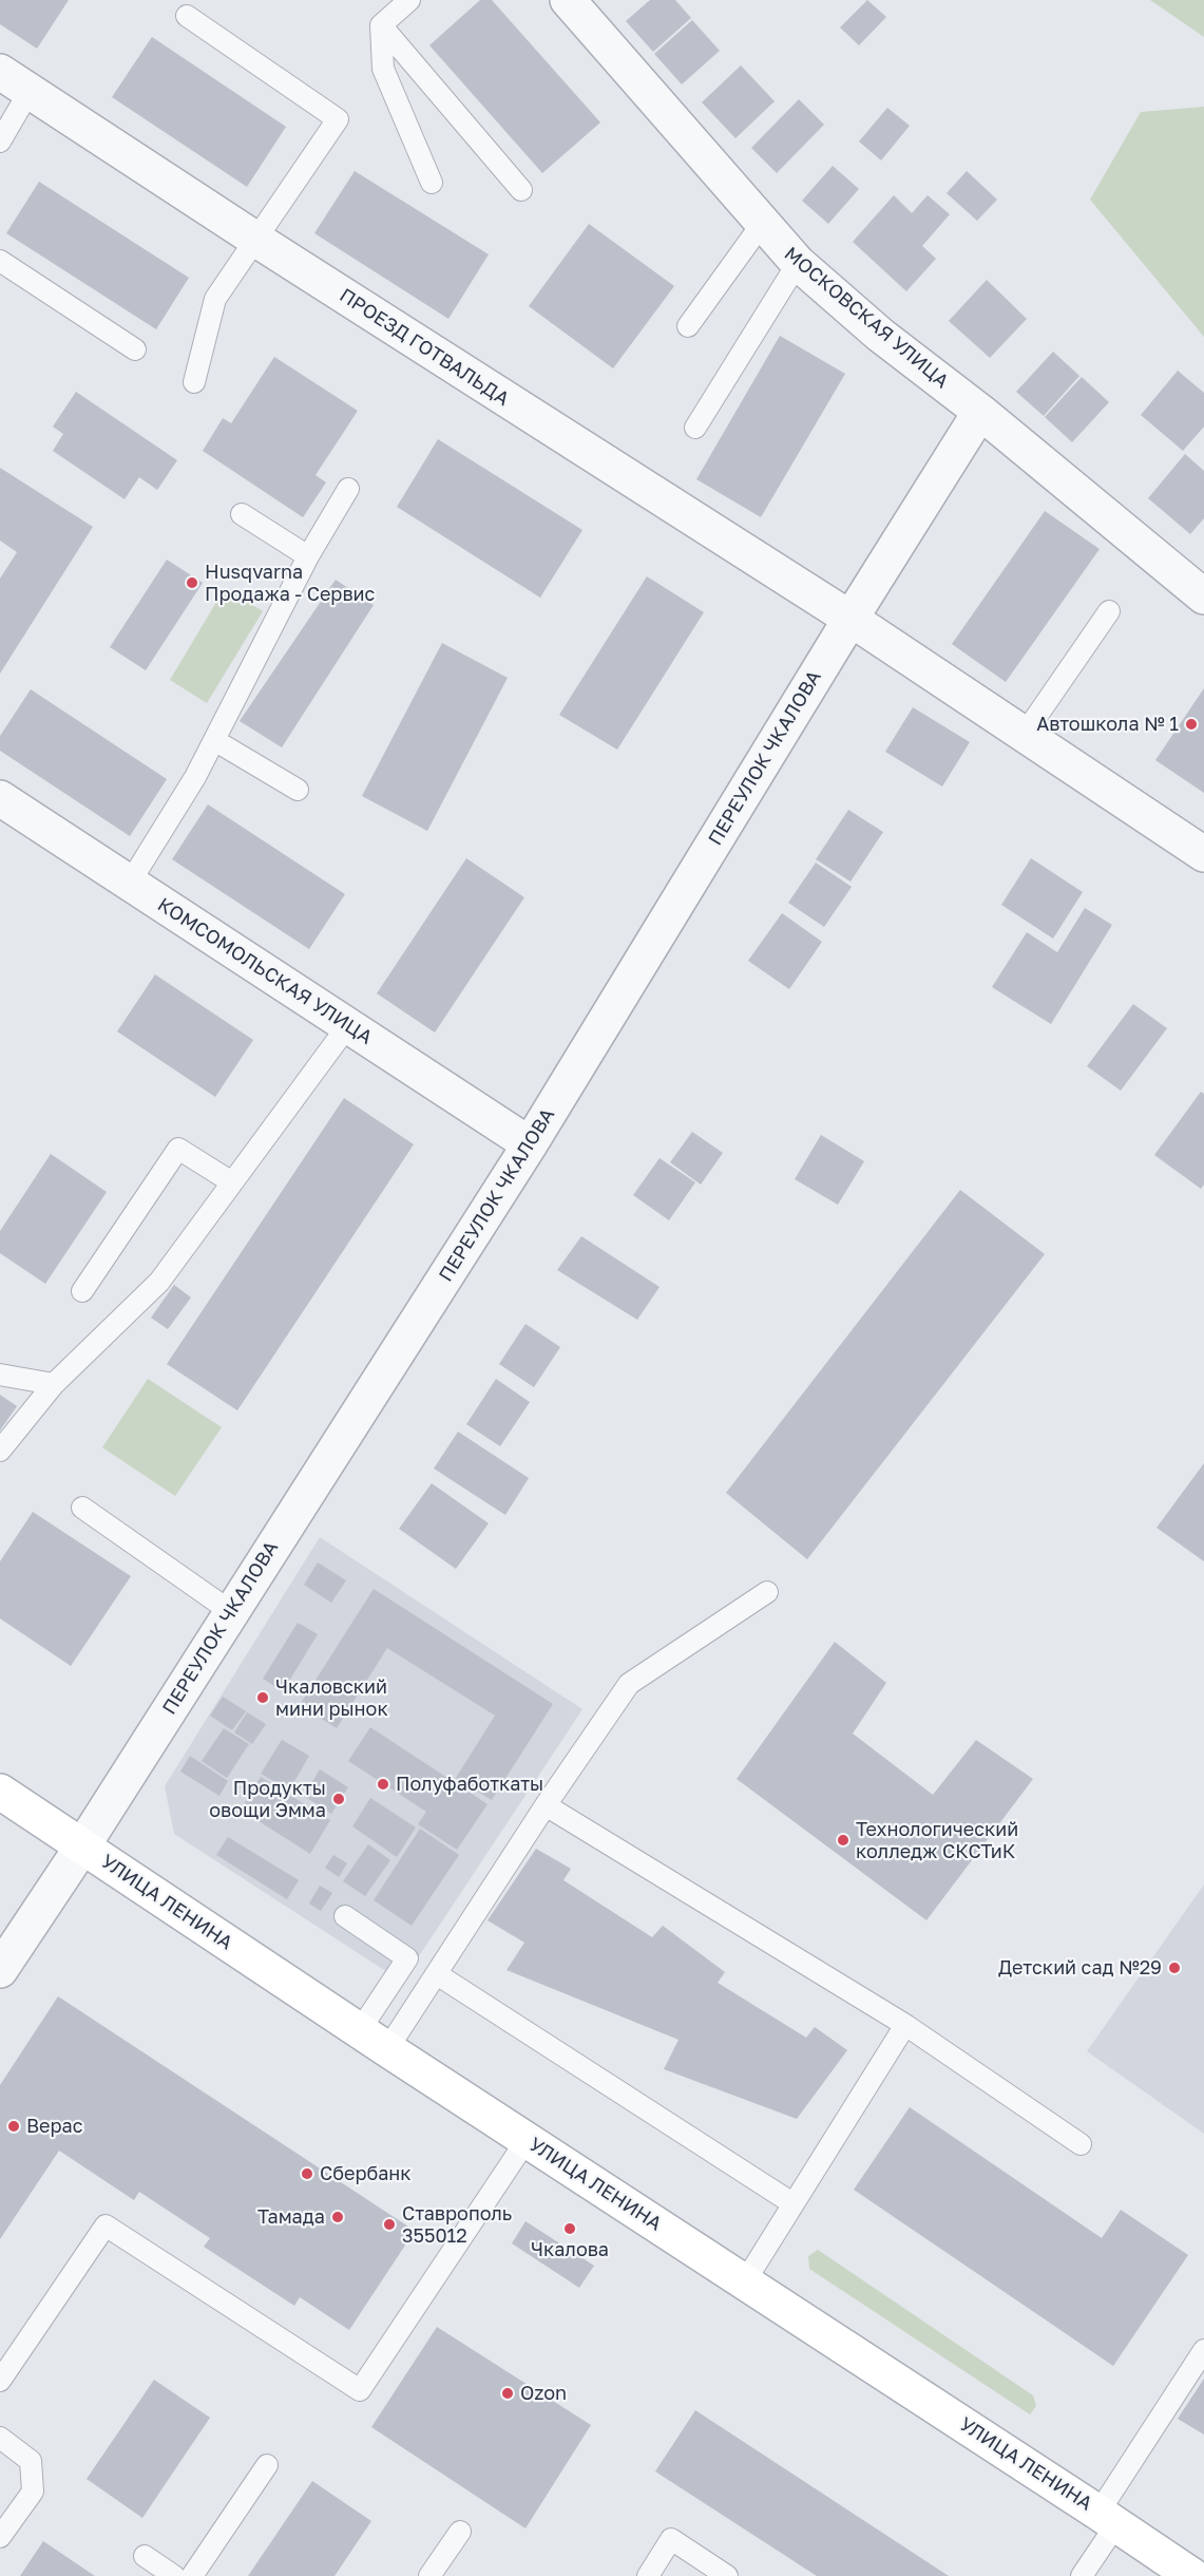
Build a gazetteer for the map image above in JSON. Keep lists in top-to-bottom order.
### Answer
{
  "streets": {
    "main road": ["УЛИЦА ЛЕНИНА"],
    "street": [
      "МОСКОВСКАЯ УЛИЦА",
      "ПРОЕЗД ГОТВАЛЬДА",
      "ПЕРЕУЛОК ЧКАЛОВА",
      "КОМСОМОЛЬСКАЯ УЛИЦА"
    ]
  },
  "crossings": [
    ["МОСКОВСКАЯ УЛИЦА", "ПЕРЕУЛОК ЧКАЛОВА"],
    ["ПРОЕЗД ГОТВАЛЬДА", "ПЕРЕУЛОК ЧКАЛОВА"],
    ["ПЕРЕУЛОК ЧКАЛОВА", "КОМСОМОЛЬСКАЯ УЛИЦА"],
    ["ПЕРЕУЛОК ЧКАЛОВА", "УЛИЦА ЛЕНИНА"]
  ],
  "places": [
    "Husqvarna Продажа - Сервис",
    "Автошкола № 1",
    "Чкаловский мини рынок",
    "Полуфаботкаты",
    "Продукты овощи Эмма",
    "Технологический колледж СКСТиК",
    "Детский сад №29",
    "Верас",
    "Сбербанк",
    "Тамада",
    "Ставрополь 355012",
    "Чкалова",
    "Ozon"
  ]
}
